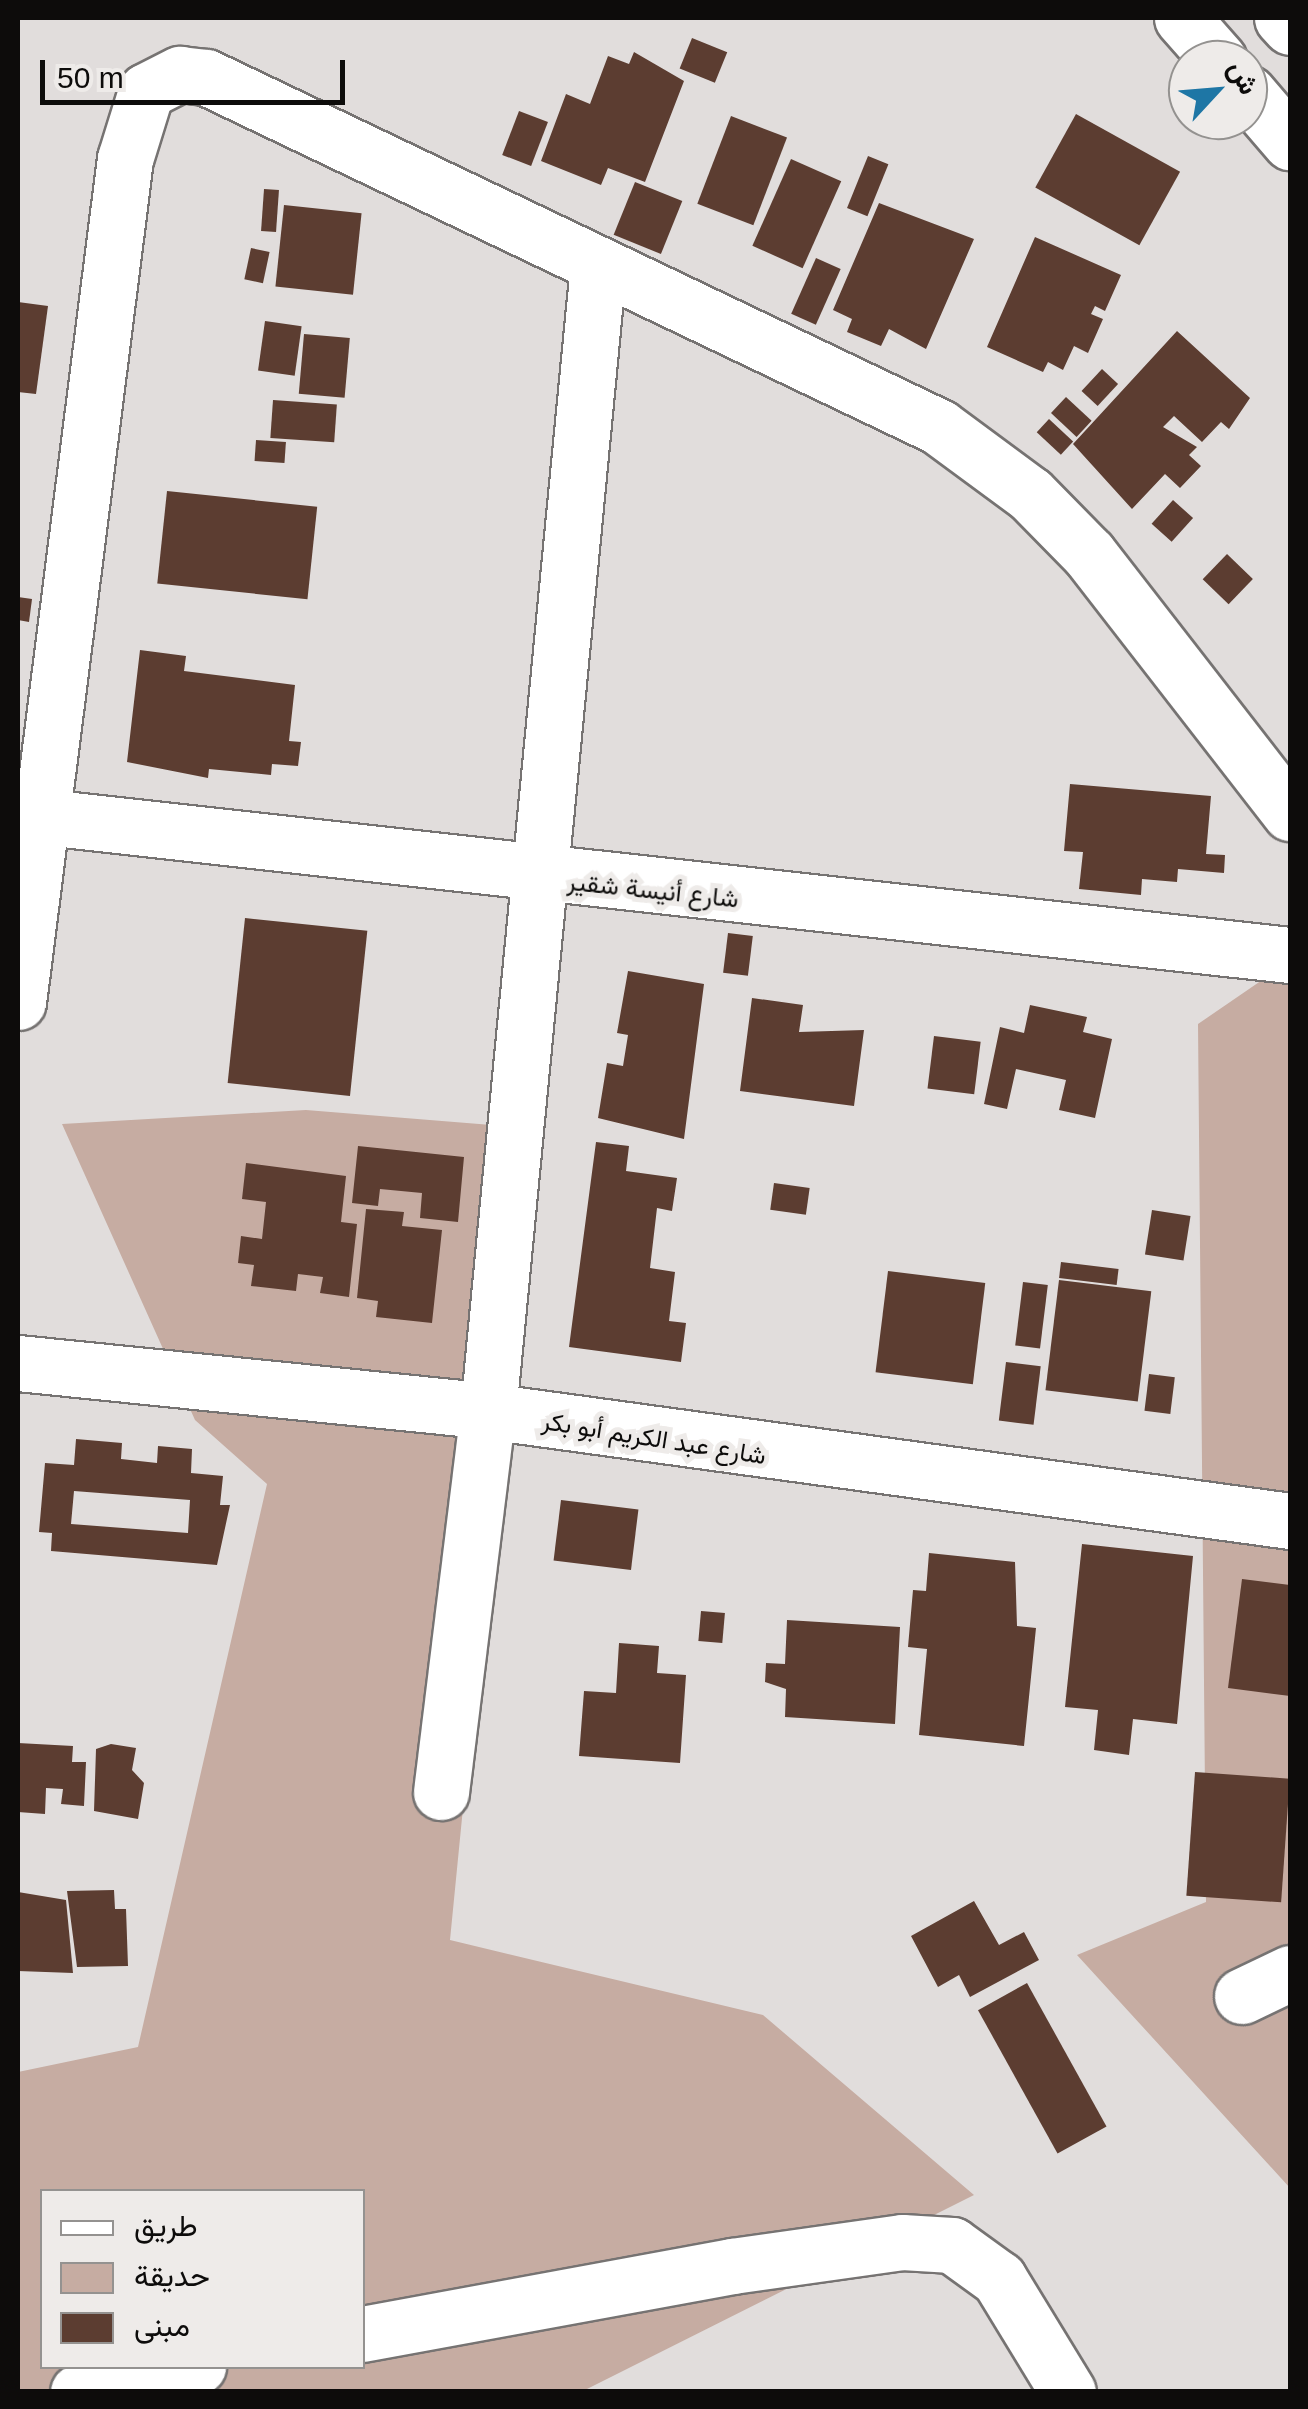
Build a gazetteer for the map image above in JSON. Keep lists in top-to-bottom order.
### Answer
{
  "streets": {
    "street": ["شارع أنيسة شقير", "شارع عبد الكريم أبو بكر"]
  },
  "legend": ["طريق", "حديقة", "مبنى"],
  "scale_bar": "50 m",
  "north": "top right"
}
